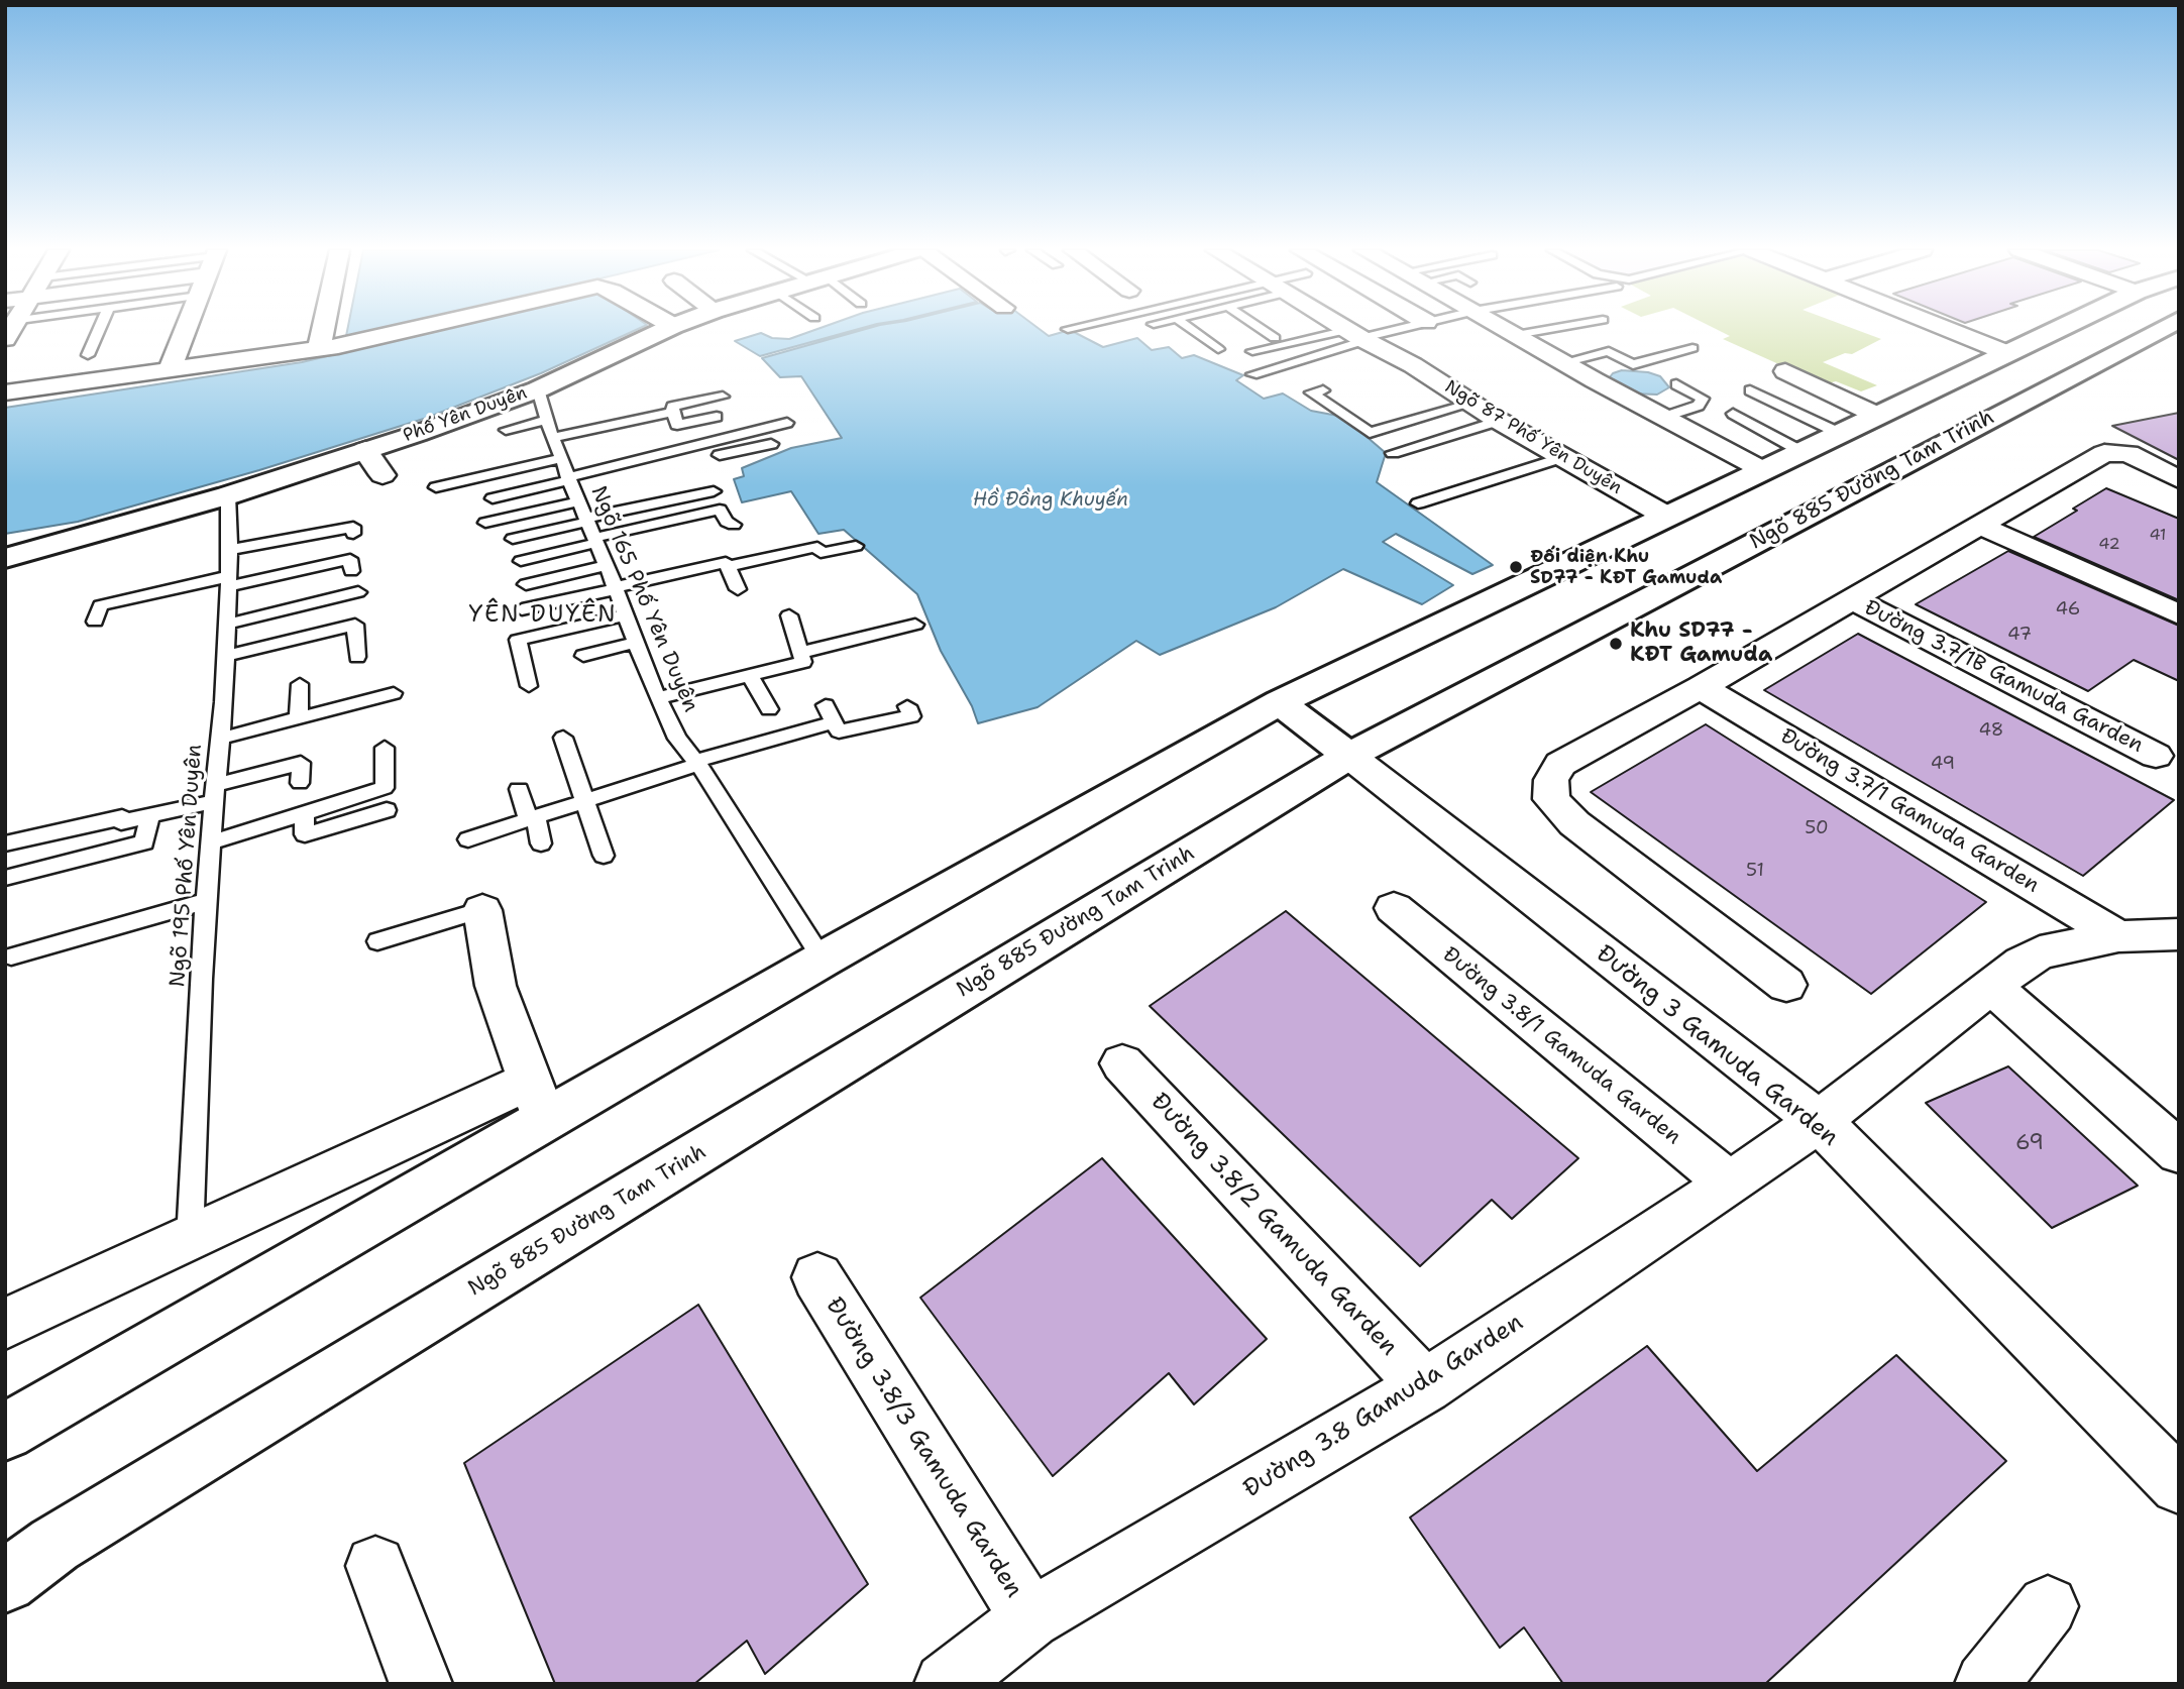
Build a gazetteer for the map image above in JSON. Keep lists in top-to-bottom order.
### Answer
{
  "streets": {
    "street": [
      "Phố Yên Duyên",
      "Ngõ 87 Phố Yên Duyên",
      "Ngõ 885 Đường Tam Trinh",
      "Đường 3.7/1B Gamuda Garden",
      "Đường 3.7/1 Gamuda Garden",
      "Đường 3.8/1 Gamuda Garden",
      "Đường 3 Gamuda Garden",
      "Đường 3.8/2 Gamuda Garden",
      "Đường 3.8 Gamuda Garden",
      "Đường 3.8/3 Gamuda Garden"
    ],
    "lane": ["Ngõ 165 Phố Yên Duyên", "Ngõ 195 Phố Yên Duyên"]
  },
  "crossings": [
    ["Phố Yên Duyên", "Ngõ 165 Phố Yên Duyên"],
    ["Phố Yên Duyên", "Ngõ 195 Phố Yên Duyên"],
    ["Ngõ 87 Phố Yên Duyên", "Ngõ 885 Đường Tam Trinh"],
    ["Ngõ 885 Đường Tam Trinh", "Ngõ 165 Phố Yên Duyên"],
    ["Ngõ 885 Đường Tam Trinh", "Ngõ 195 Phố Yên Duyên"],
    ["Ngõ 885 Đường Tam Trinh", "Đường 3 Gamuda Garden"],
    ["Đường 3.7/1 Gamuda Garden", "Đường 3.8 Gamuda Garden"],
    ["Đường 3.8/1 Gamuda Garden", "Đường 3.8 Gamuda Garden"],
    ["Đường 3 Gamuda Garden", "Đường 3.8 Gamuda Garden"],
    ["Đường 3.8/2 Gamuda Garden", "Đường 3.8 Gamuda Garden"],
    ["Đường 3.8 Gamuda Garden", "Đường 3.8/3 Gamuda Garden"]
  ],
  "districts": ["YÊN DUYÊN"],
  "water": ["Hồ Đồng Khuyến"],
  "places": ["Đối diện Khu SD77 - KĐT Gamuda", "Khu SD77 - KĐT Gamuda"],
  "house_numbers": [
    "41",
    "42",
    "46",
    "47",
    "48",
    "49",
    "50",
    "51",
    "69"
  ]
}
